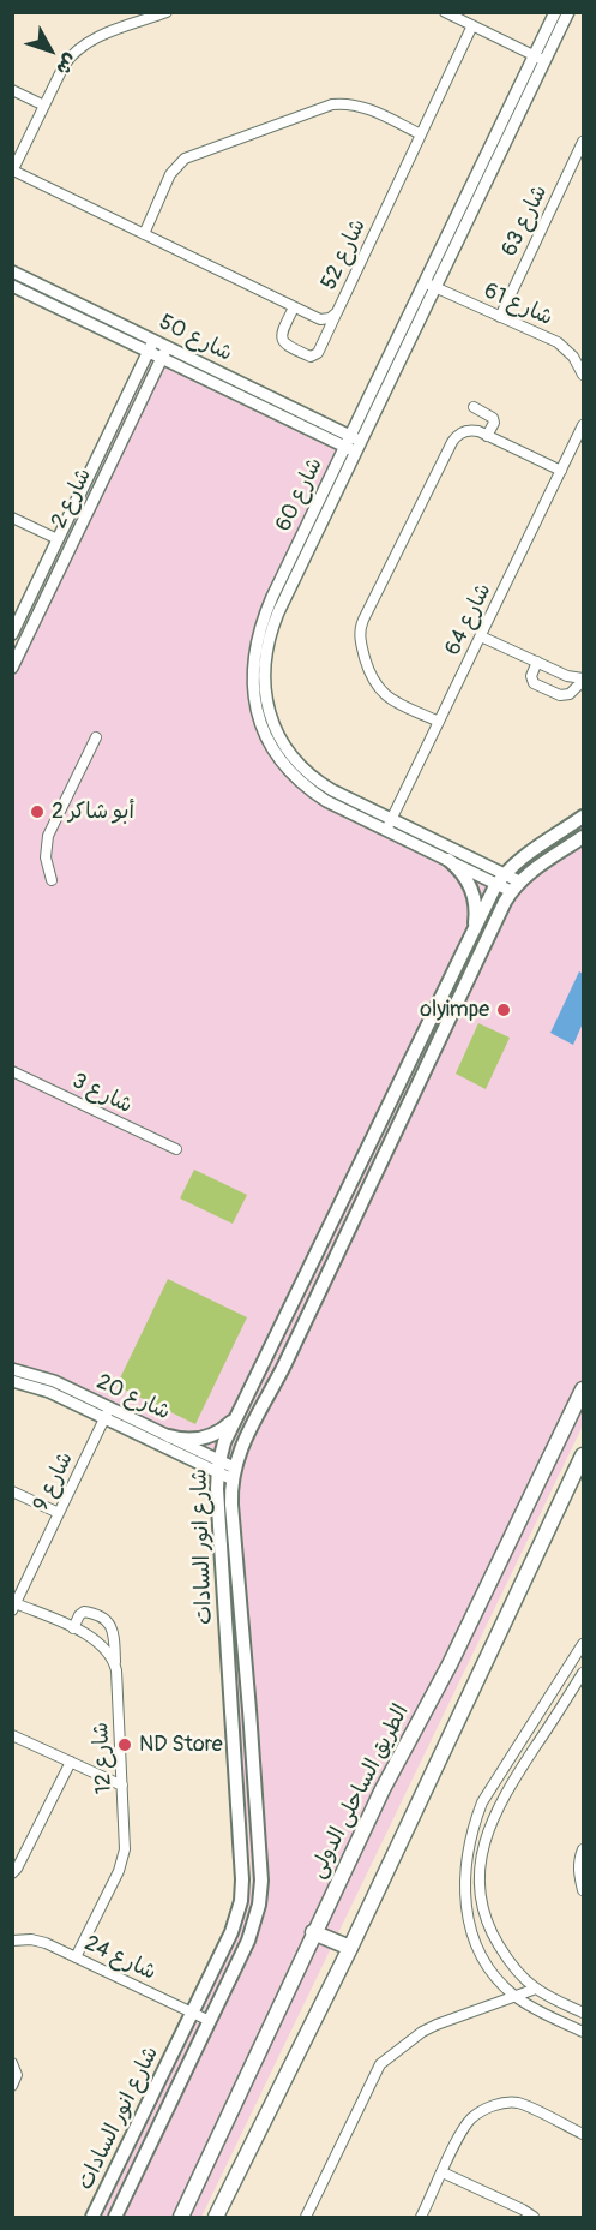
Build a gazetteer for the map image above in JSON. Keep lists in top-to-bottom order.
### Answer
{
  "streets": {
    "highway": ["الطريق الساحلى الدولى"],
    "main road": ["شارع انور السادات"],
    "street": [
      "شارع 63",
      "شارع 52",
      "شارع 61",
      "شارع 50",
      "شارع 60",
      "شارع 2",
      "شارع 64",
      "شارع 3",
      "شارع 20",
      "شارع 9",
      "شارع 12",
      "شارع 24"
    ]
  },
  "crossings": [
    ["شارع 63", "شارع 61"],
    ["شارع 61", "شارع 60"],
    ["شارع 50", "شارع 60"],
    ["شارع 50", "شارع 2"],
    ["شارع 60", "شارع 64"],
    ["شارع 60", "شارع انور السادات"],
    ["شارع 20", "شارع 9"],
    ["شارع 20", "شارع انور السادات"],
    ["شارع 9", "شارع 12"],
    ["شارع انور السادات", "شارع 24"],
    ["شارع 12", "شارع 24"]
  ],
  "places": ["أبو شاكر 2", "olyimpe", "ND Store"],
  "north": "bottom right"
}
